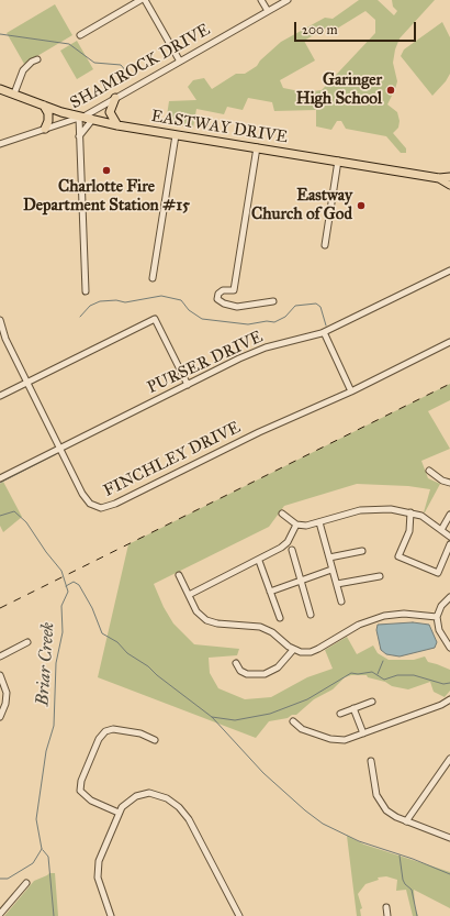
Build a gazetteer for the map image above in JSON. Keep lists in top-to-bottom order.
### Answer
{
  "streets": {
    "main road": ["EASTWAY DRIVE"],
    "street": ["SHAMROCK DRIVE", "PURSER DRIVE", "FINCHLEY DRIVE"]
  },
  "crossings": [
    ["SHAMROCK DRIVE", "EASTWAY DRIVE"],
    ["PURSER DRIVE", "FINCHLEY DRIVE"]
  ],
  "water": ["Briar Creek"],
  "places": ["Garinger High School", "Charlotte Fire Department Station #15", "Eastway Church of God"],
  "scale_bar": "200 m"
}
